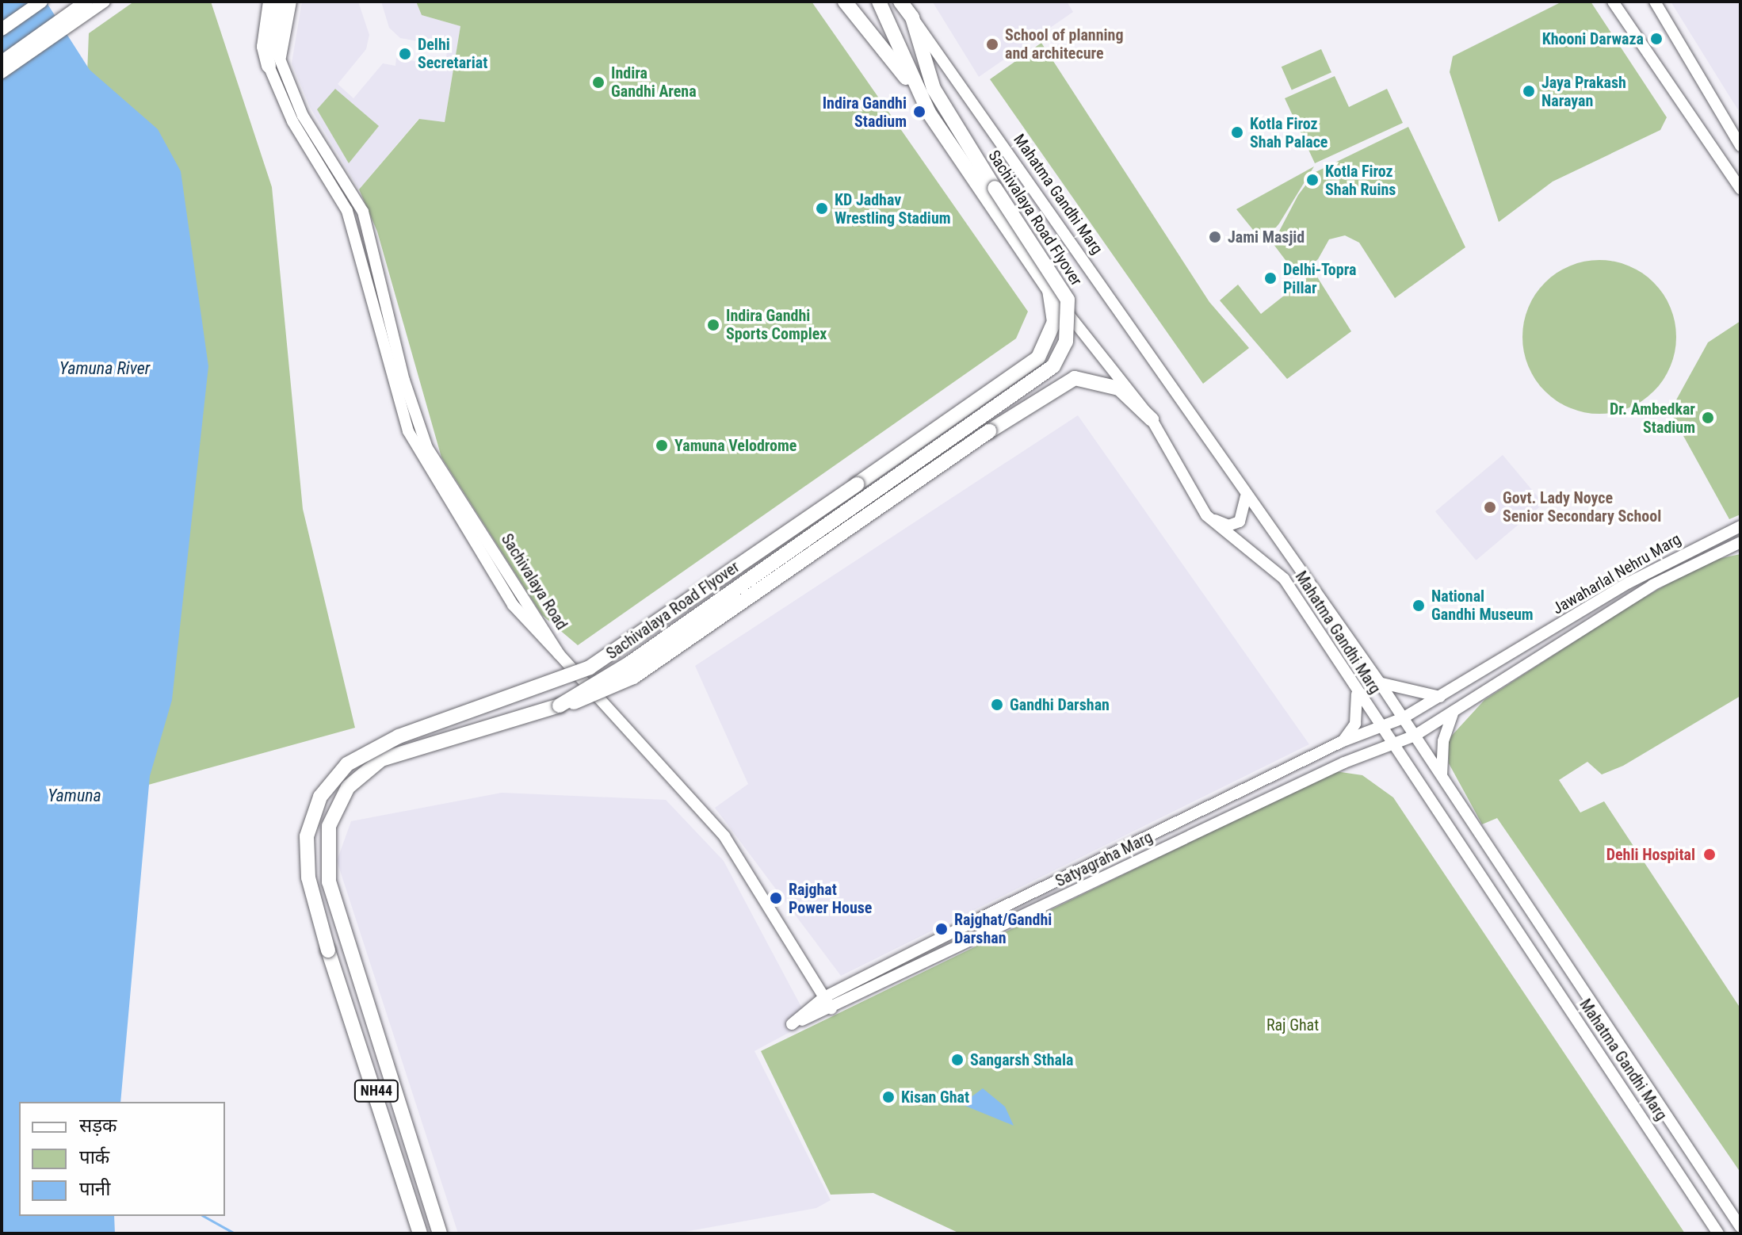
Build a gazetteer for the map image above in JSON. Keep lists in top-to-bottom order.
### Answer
{
  "streets": {
    "highway": ["Mahatma Gandhi Marg", "Sachivalaya Road Flyover", "NH44"],
    "main road": ["Jawaharlal Nehru Marg", "Sachivalaya Road", "Satyagraha Marg"]
  },
  "crossings": [
    ["Mahatma Gandhi Marg", "Sachivalaya Road Flyover"],
    ["Mahatma Gandhi Marg", "Jawaharlal Nehru Marg"],
    ["Mahatma Gandhi Marg", "Satyagraha Marg"],
    ["Jawaharlal Nehru Marg", "Satyagraha Marg"],
    ["Sachivalaya Road", "Satyagraha Marg"]
  ],
  "water": ["Yamuna River", "Yamuna"],
  "parks": ["Raj Ghat"],
  "places": [
    "Khooni Darwaza",
    "School of planning and architecure",
    "Delhi Secretariat",
    "Indira Gandhi Arena",
    "Jaya Prakash Narayan",
    "Indira Gandhi Stadium",
    "Kotla Firoz Shah Palace",
    "Kotla Firoz Shah Ruins",
    "KD Jadhav Wrestling Stadium",
    "Jami Masjid",
    "Delhi-Topra Pillar",
    "Indira Gandhi Sports Complex",
    "Dr. Ambedkar Stadium",
    "Yamuna Velodrome",
    "Govt. Lady Noyce Senior Secondary School",
    "National Gandhi Museum",
    "Gandhi Darshan",
    "Dehli Hospital",
    "Rajghat Power House",
    "Rajghat/Gandhi Darshan",
    "Sangarsh Sthala",
    "Kisan Ghat"
  ],
  "legend": ["सड़क", "पार्क", "पानी"]
}
